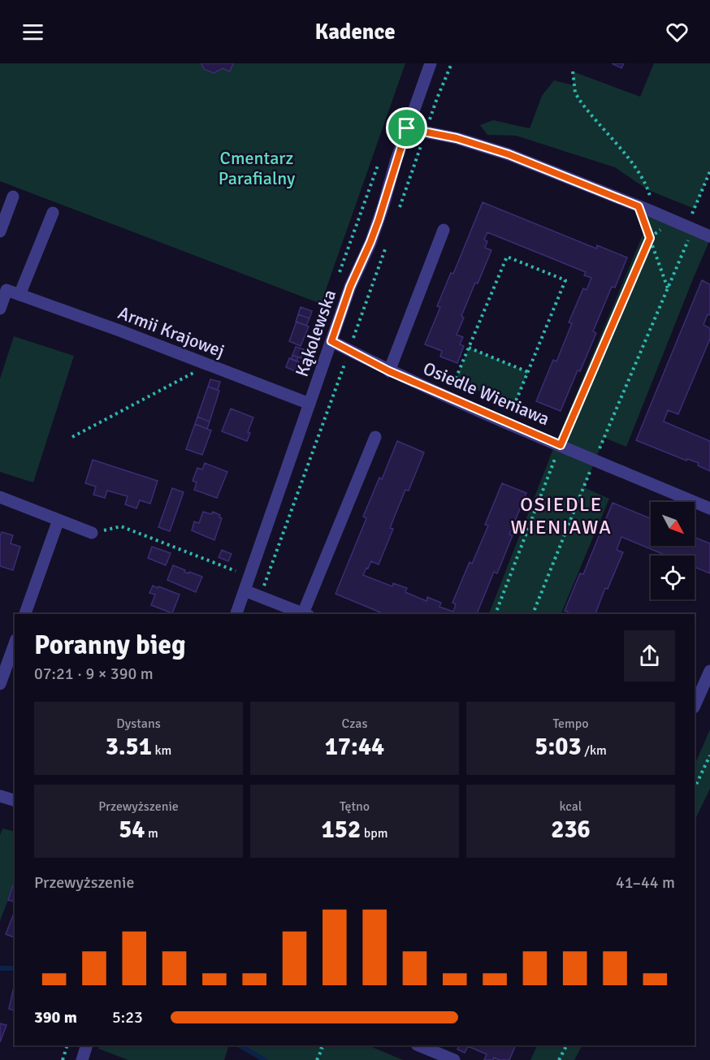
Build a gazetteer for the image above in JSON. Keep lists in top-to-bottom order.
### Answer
{
  "streets": {
    "street": ["Armii Krajowej", "Kąkolewska", "Osiedle Wieniawa"]
  },
  "crossings": [
    ["Armii Krajowej", "Kąkolewska"],
    ["Kąkolewska", "Osiedle Wieniawa"]
  ],
  "districts": ["OSIEDLE WIENIAWA"],
  "parks": ["Cmentarz Parafialny"],
  "north": "bottom right",
  "page": {
    "header": "Kadence",
    "heading": ["Poranny bieg", "07:21 · 9 × 390 m"],
    "stats": [
      ["Dystans", "3.51 km"],
      ["Czas", "17:44"],
      ["Tempo", "5:03 /km"],
      ["Przewyższenie", "54 m"],
      ["Tętno", "152 bpm"],
      ["kcal", "236"]
    ],
    "chart": ["Przewyższenie", "41–44 m"],
    "list": [
      {
        "name": "390 m",
        "note": "5:23"
      }
    ]
  }
}
